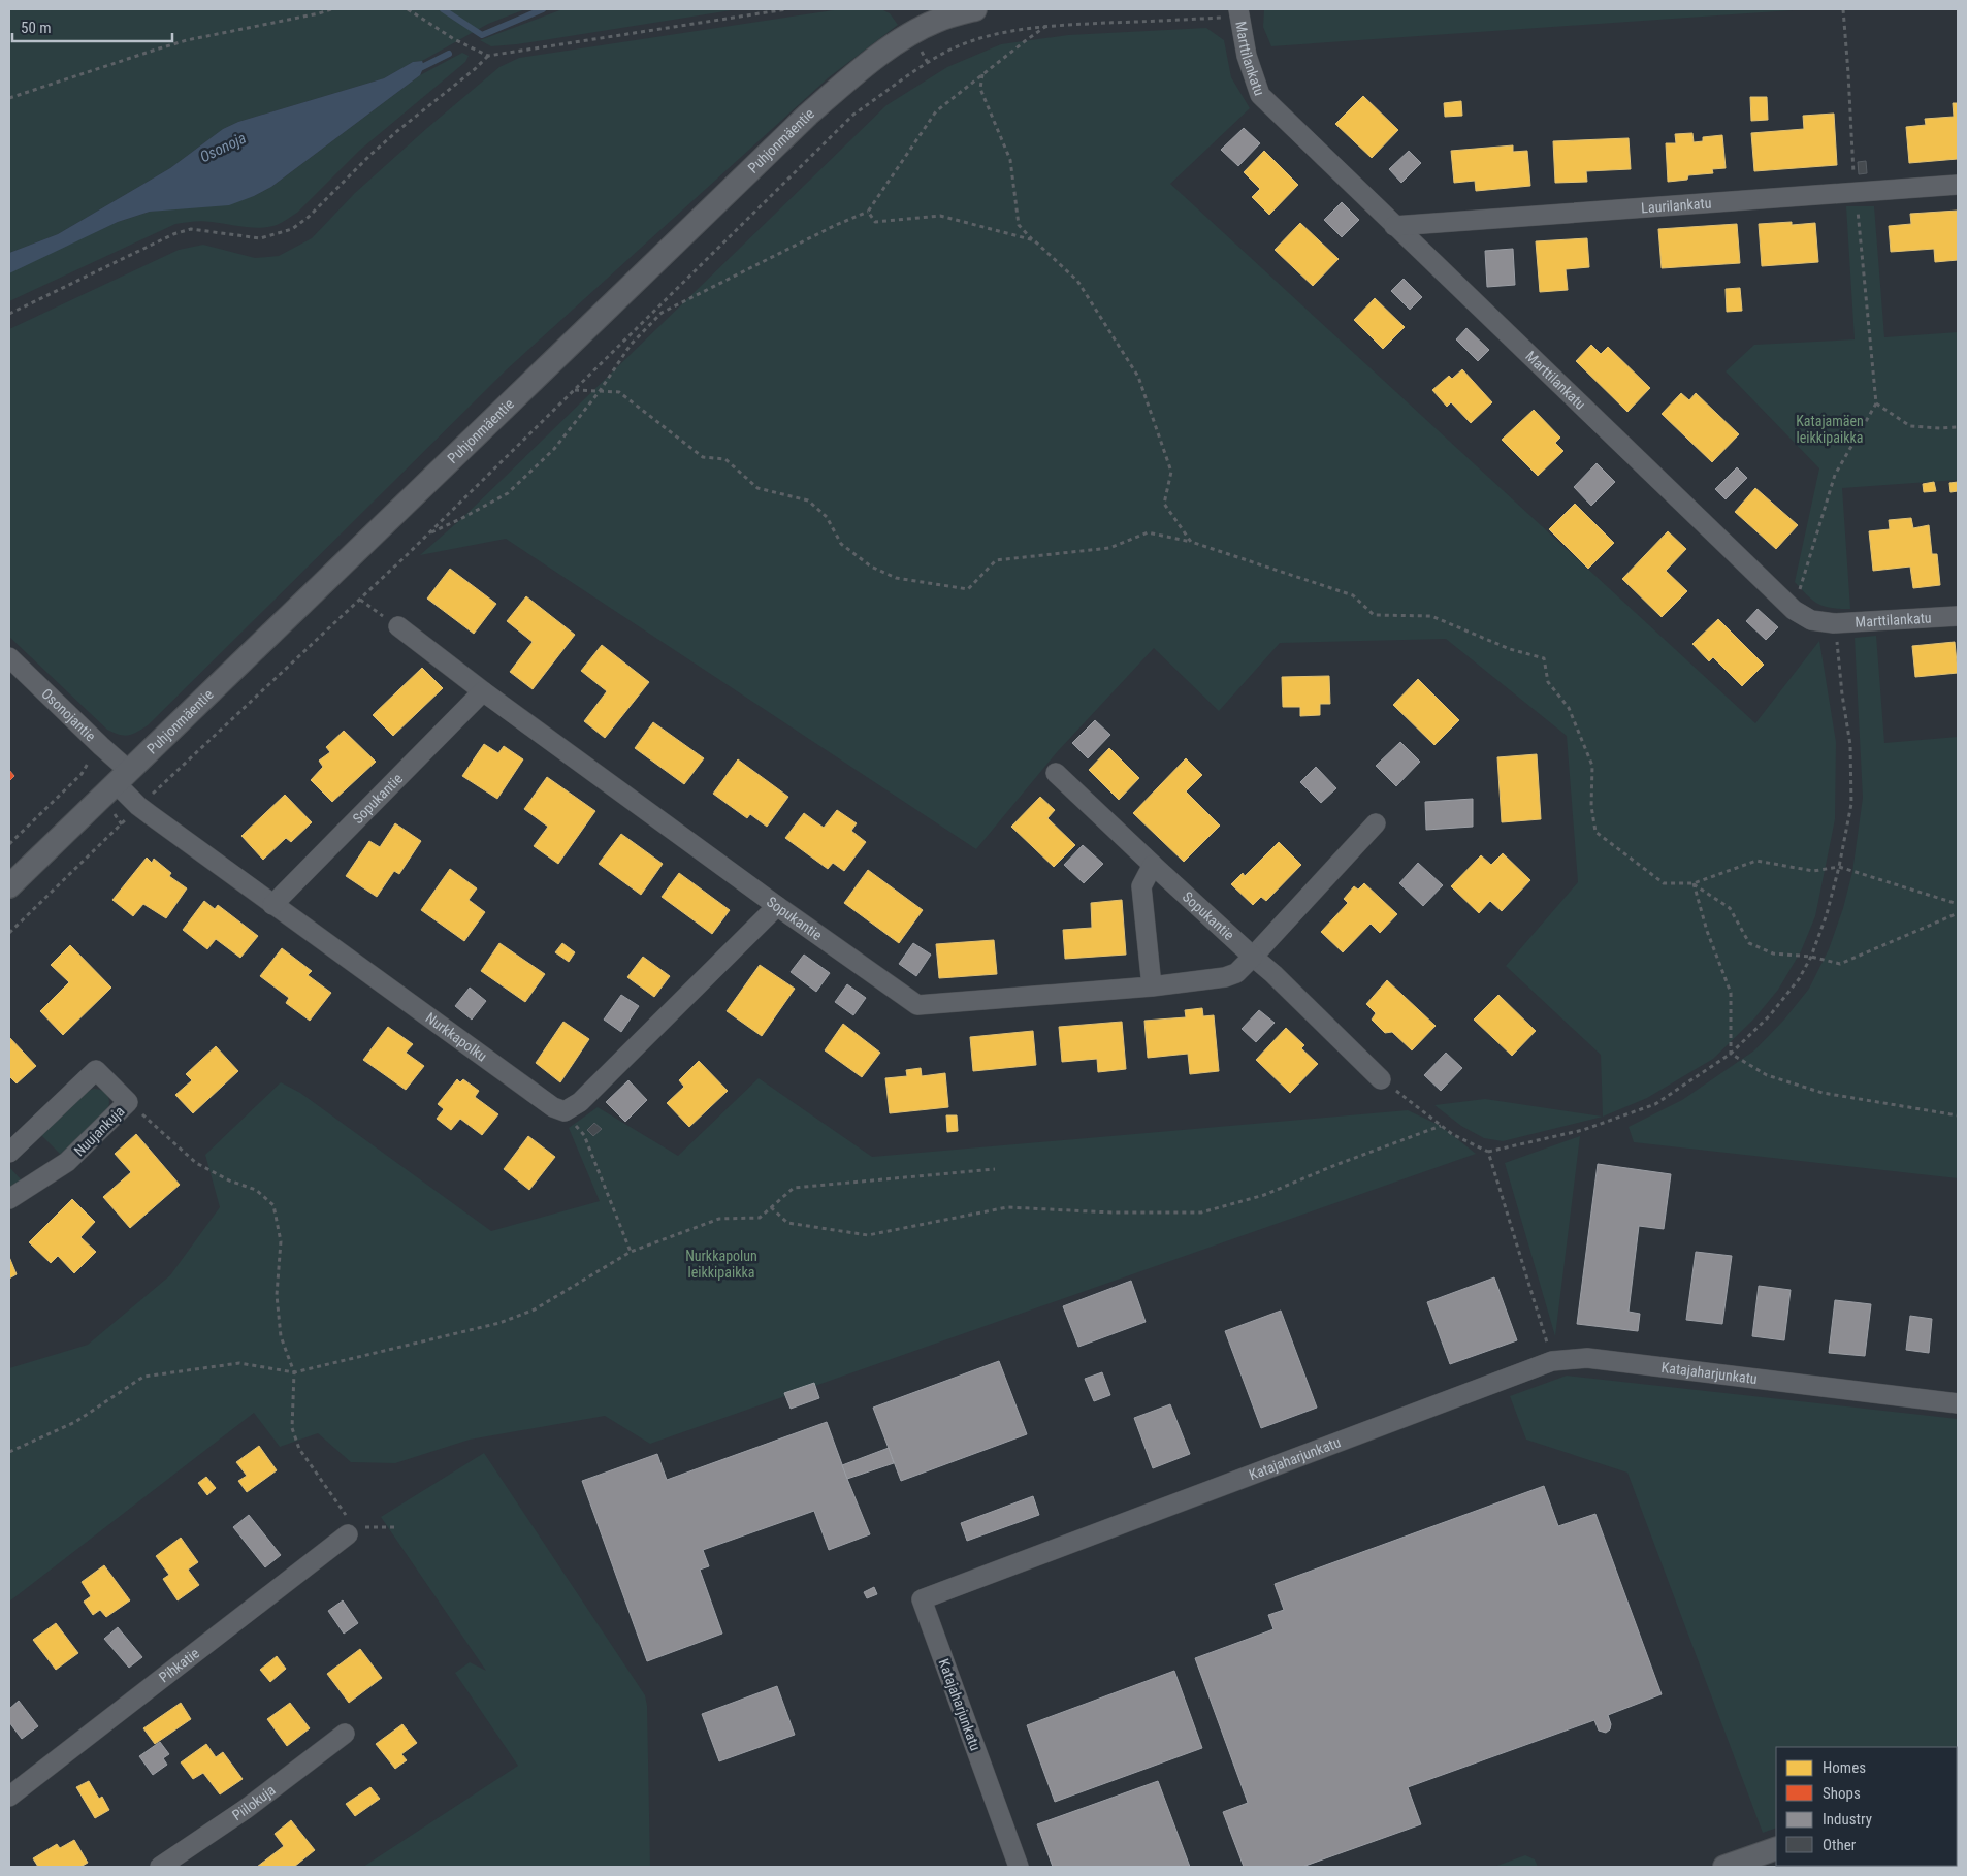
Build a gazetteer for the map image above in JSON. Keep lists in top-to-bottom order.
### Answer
{
  "streets": {
    "street": [
      "Marttilankatu",
      "Puhjonmäentie",
      "Laurilankatu",
      "Osonojantie",
      "Sopukantie",
      "Nurkkapolku",
      "Nuujankuja",
      "Katajaharjunkatu",
      "Pihkatie",
      "Piilokuja"
    ]
  },
  "crossings": [
    ["Marttilankatu", "Laurilankatu"],
    ["Puhjonmäentie", "Osonojantie"],
    ["Puhjonmäentie", "Nurkkapolku"],
    ["Osonojantie", "Nurkkapolku"],
    ["Sopukantie", "Nurkkapolku"]
  ],
  "water": ["Osonoja"],
  "parks": ["Katajamäen leikkipaikka", "Nurkkapolun leikkipaikka"],
  "legend": [
    "Homes",
    "Shops",
    "Industry",
    "Other"
  ],
  "scale_bar": "50 m"
}
